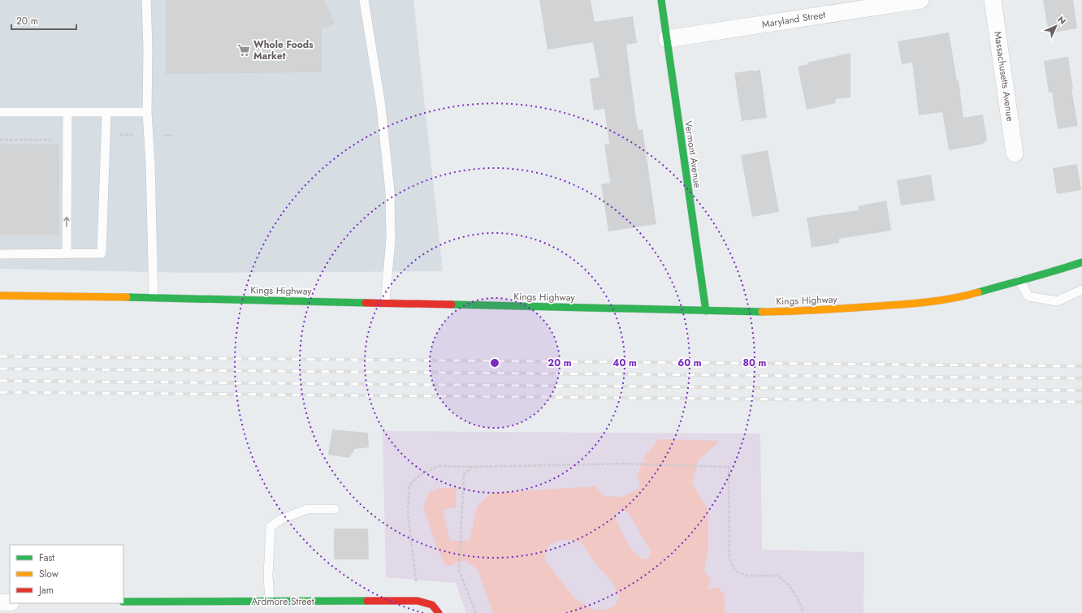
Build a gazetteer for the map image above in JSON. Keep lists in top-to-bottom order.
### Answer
{
  "streets": {
    "main road": ["Vermont Avenue", "Kings Highway", "Ardmore Street"],
    "street": ["Maryland Street", "Massachusetts Avenue"]
  },
  "crossings": [
    ["Maryland Street", "Vermont Avenue"],
    ["Vermont Avenue", "Kings Highway"]
  ],
  "places": {
    "supermarket": ["Whole Foods Market"]
  },
  "legend": ["Fast", "Slow", "Jam"],
  "scale_bar": "20 m",
  "north": "top right",
  "rings": [
    "20 m",
    "40 m",
    "60 m",
    "80 m"
  ]
}
